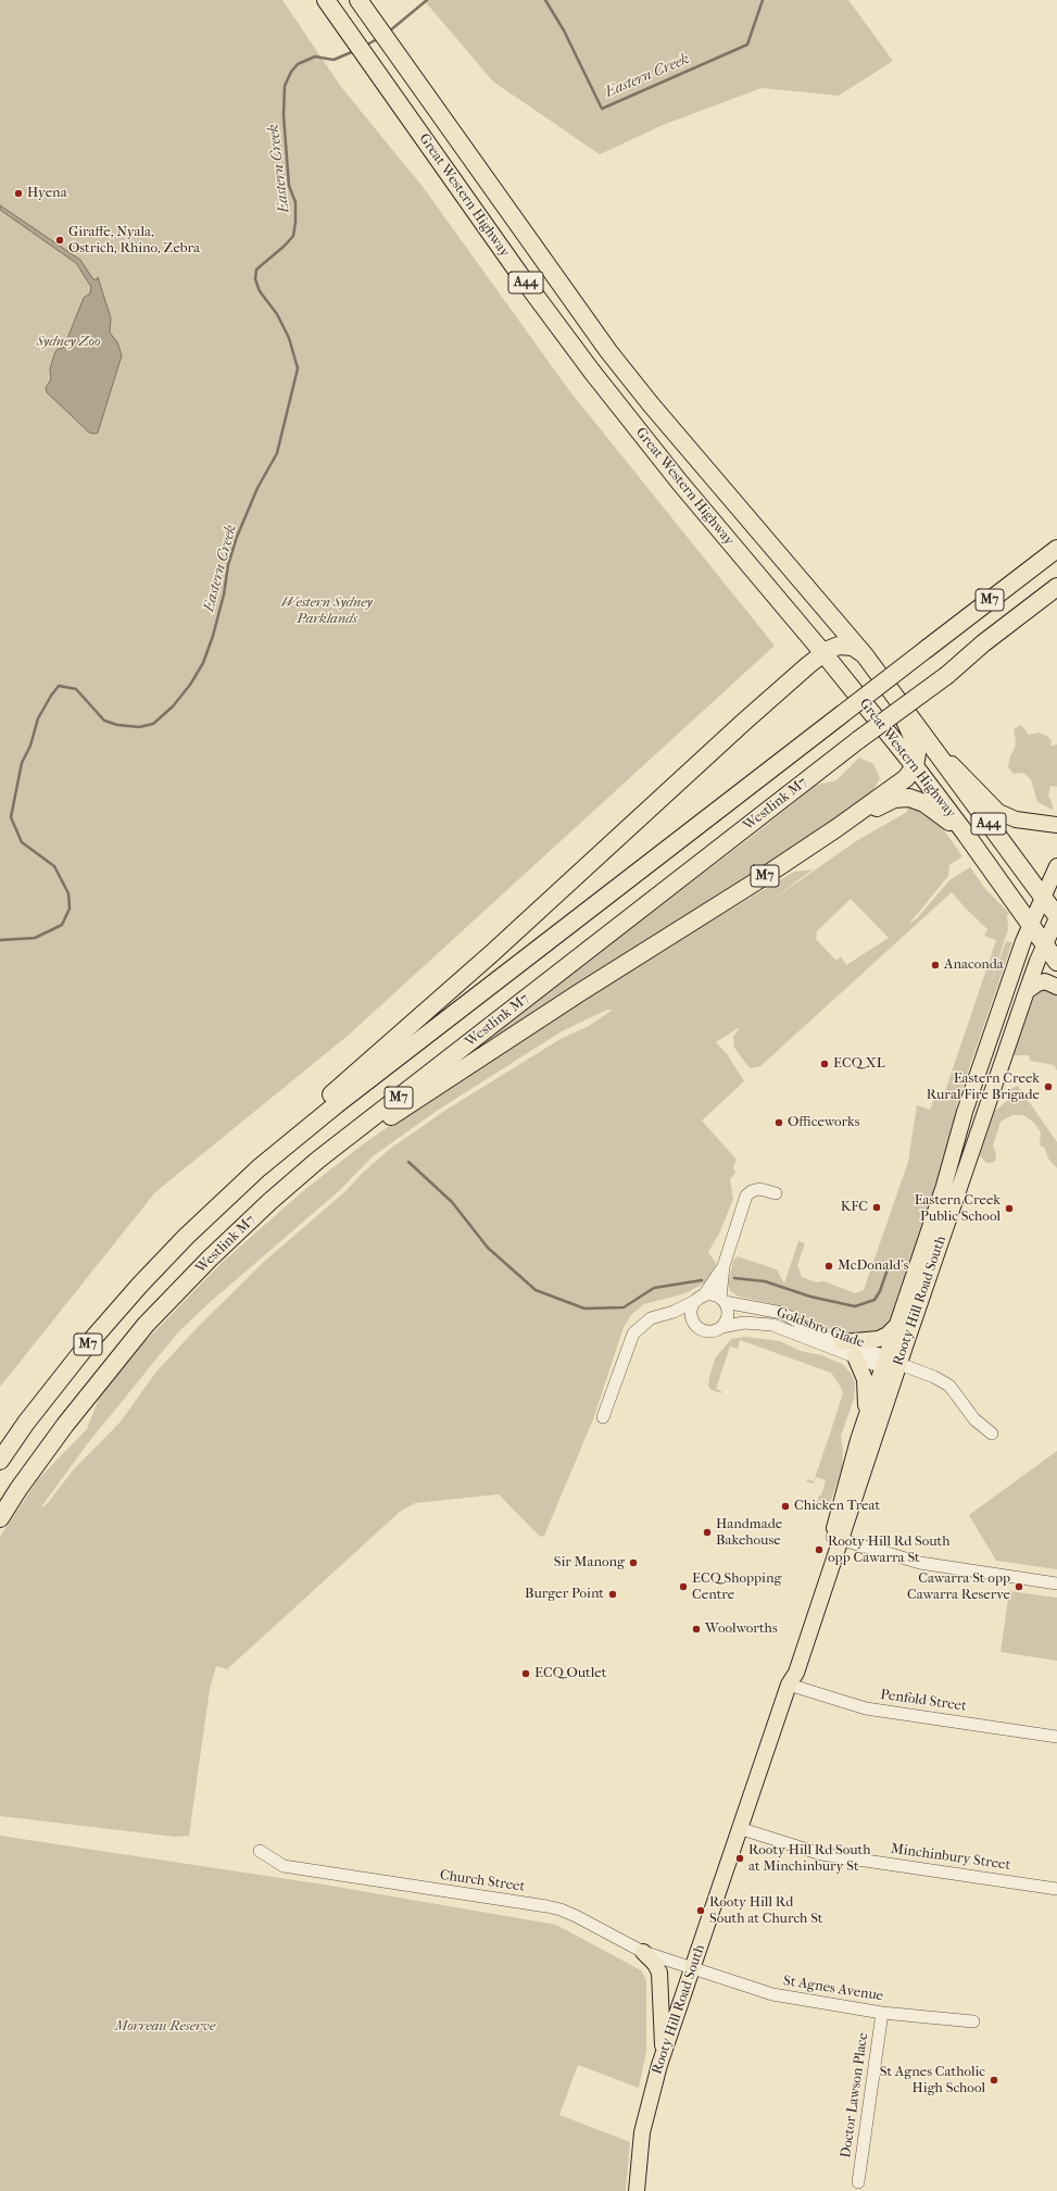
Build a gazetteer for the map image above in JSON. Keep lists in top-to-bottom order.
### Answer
{
  "streets": {
    "highway": [
      "Great Western Highway",
      "A44",
      "M7",
      "Westlink M7"
    ],
    "main road": ["Rooty Hill Road South"],
    "street": [
      "Goldsbro Glade",
      "Penfold Street",
      "Minchinbury Street",
      "Church Street",
      "St Agnes Avenue",
      "Doctor Lawson Place"
    ]
  },
  "crossings": [
    ["Great Western Highway", "M7"],
    ["Great Western Highway", "Rooty Hill Road South"],
    ["M7", "Westlink M7"],
    ["Rooty Hill Road South", "Goldsbro Glade"],
    ["Rooty Hill Road South", "Penfold Street"],
    ["Rooty Hill Road South", "Minchinbury Street"],
    ["Rooty Hill Road South", "Church Street"],
    ["Rooty Hill Road South", "St Agnes Avenue"],
    ["Church Street", "St Agnes Avenue"],
    ["St Agnes Avenue", "Doctor Lawson Place"]
  ],
  "water": ["Eastern Creek"],
  "parks": ["Sydney Zoo", "Western Sydney Parklands", "Morreau Reserve"],
  "places": [
    "Hyena",
    "Giraffe, Nyala, Ostrich, Rhino, Zebra",
    "Anaconda",
    "ECQ XL",
    "Eastern Creek Rural Fire Brigade",
    "Officeworks",
    "KFC",
    "Eastern Creek Public School",
    "McDonald's",
    "Chicken Treat",
    "Handmade Bakehouse",
    "Rooty Hill Rd South opp Cawarra St",
    "Sir Manong",
    "ECQ Shopping Centre",
    "Cawarra St opp Cawarra Reserve",
    "Burger Point",
    "Woolworths",
    "ECQ Outlet",
    "Rooty Hill Rd South at Minchinbury St",
    "Rooty Hill Rd South at Church St",
    "St Agnes Catholic High School"
  ]
}
